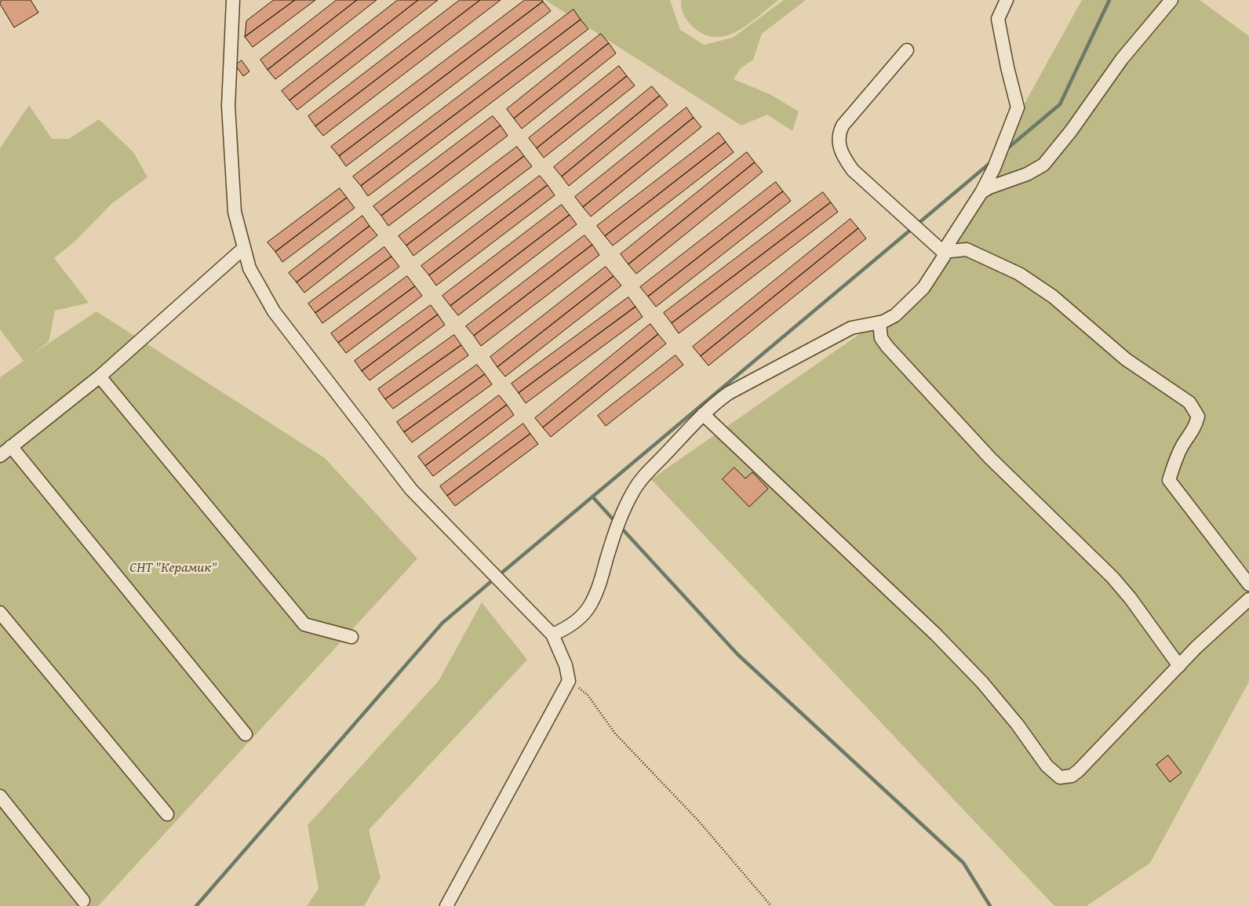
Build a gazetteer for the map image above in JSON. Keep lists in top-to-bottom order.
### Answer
{
  "parks": ["СНТ \"Керамик\""]
}
